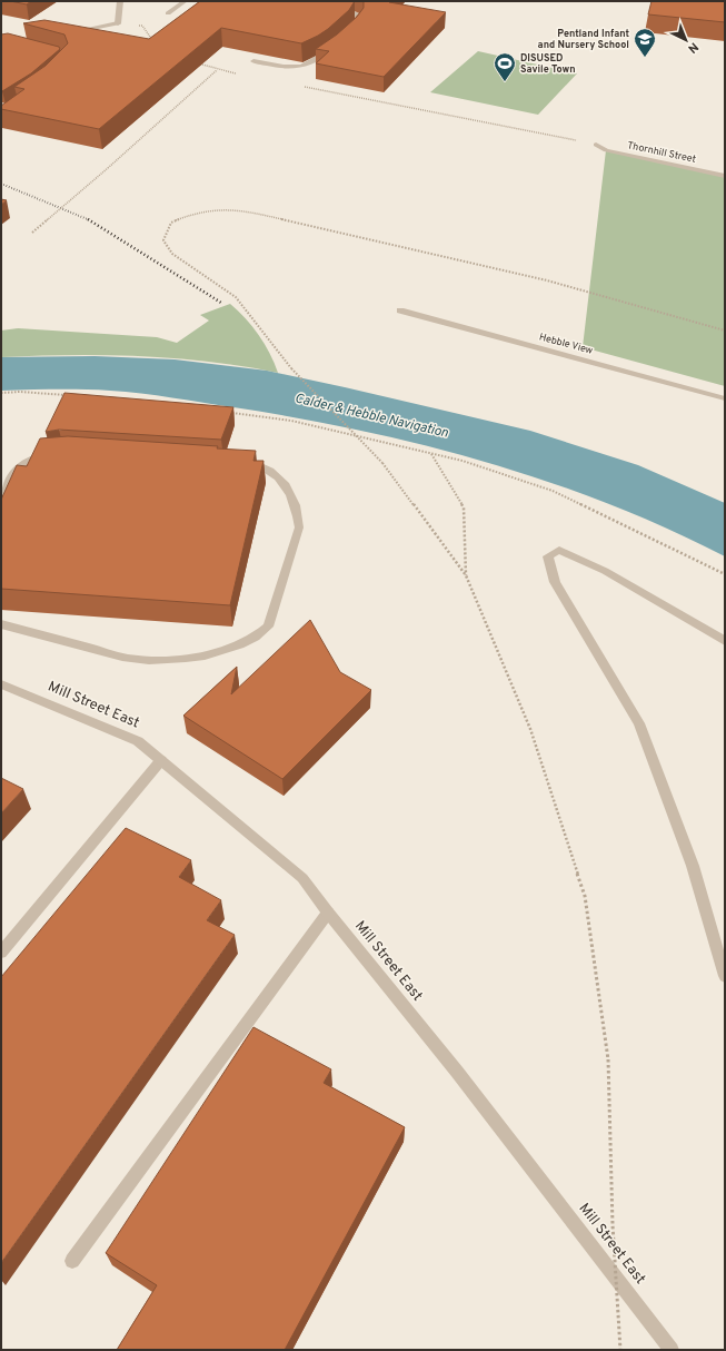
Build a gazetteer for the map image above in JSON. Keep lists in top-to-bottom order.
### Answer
{
  "streets": {
    "street": ["Thornhill Street", "Hebble View", "Mill Street East"]
  },
  "water": ["Calder & Hebble Navigation"],
  "places": {
    "school or university": ["Pentland Infant and Nursery School"],
    "sports": ["DISUSED Savile Town"]
  },
  "north": "bottom right"
}
